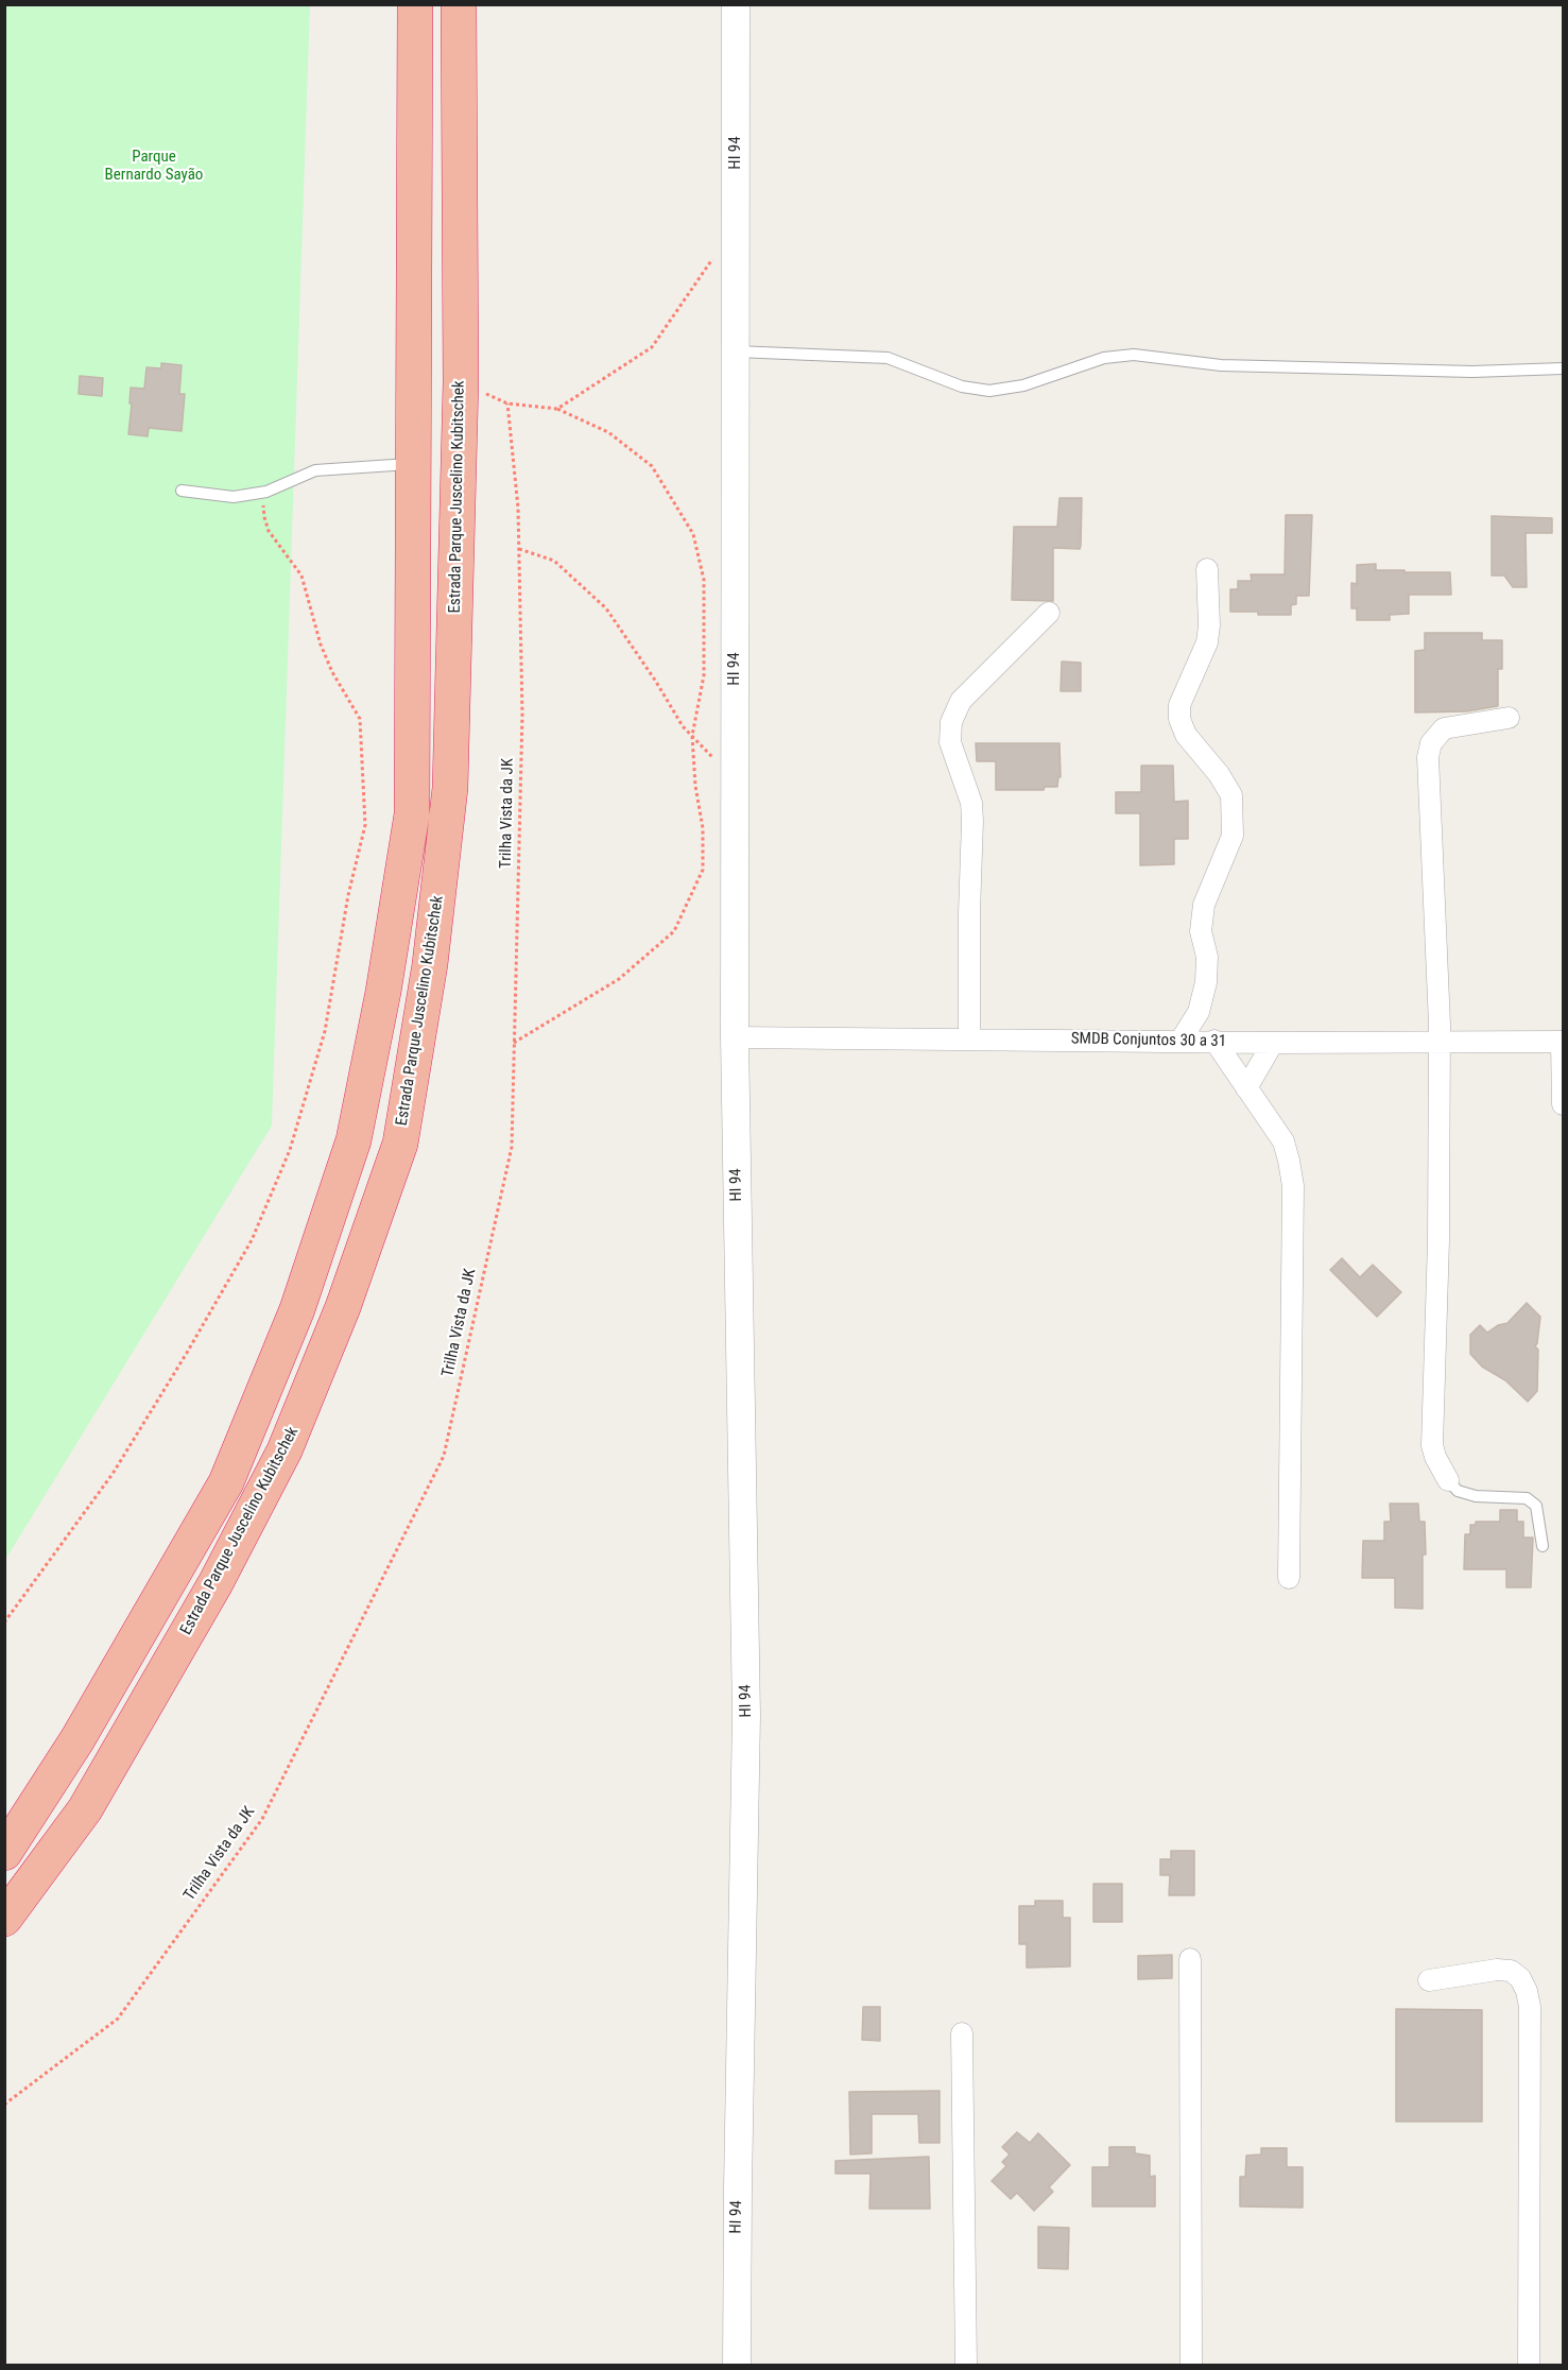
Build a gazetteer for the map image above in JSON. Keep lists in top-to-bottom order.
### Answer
{
  "streets": {
    "highway": ["Estrada Parque Juscelino Kubitschek"],
    "street": ["HI 94", "SMDB Conjuntos 30 a 31"],
    "path": ["Trilha Vista da JK"]
  },
  "crossings": [
    ["HI 94", "SMDB Conjuntos 30 a 31"]
  ],
  "parks": ["Parque Bernardo Sayão"]
}
